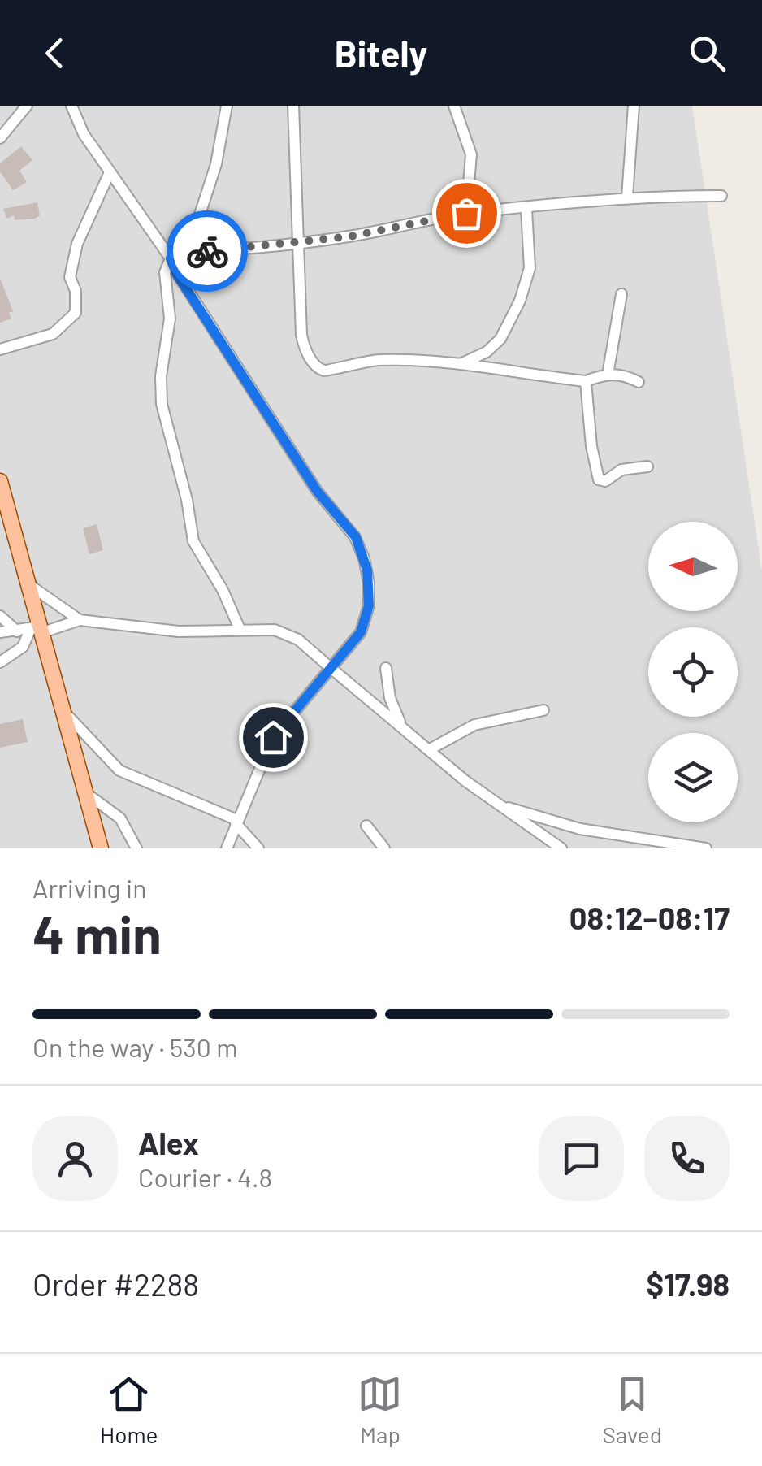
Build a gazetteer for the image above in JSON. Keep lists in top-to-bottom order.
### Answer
{
  "north": "left",
  "page": {
    "header": "Bitely",
    "heading": ["4 min", "Arriving in", "08:12–08:17"],
    "panel": [
      "Alex",
      "Courier · 4.8",
      "Order #2288",
      "$17.98"
    ],
    "bar": "On the way · 530 m",
    "tabs": ["Home", "Map", "Saved"]
  }
}
